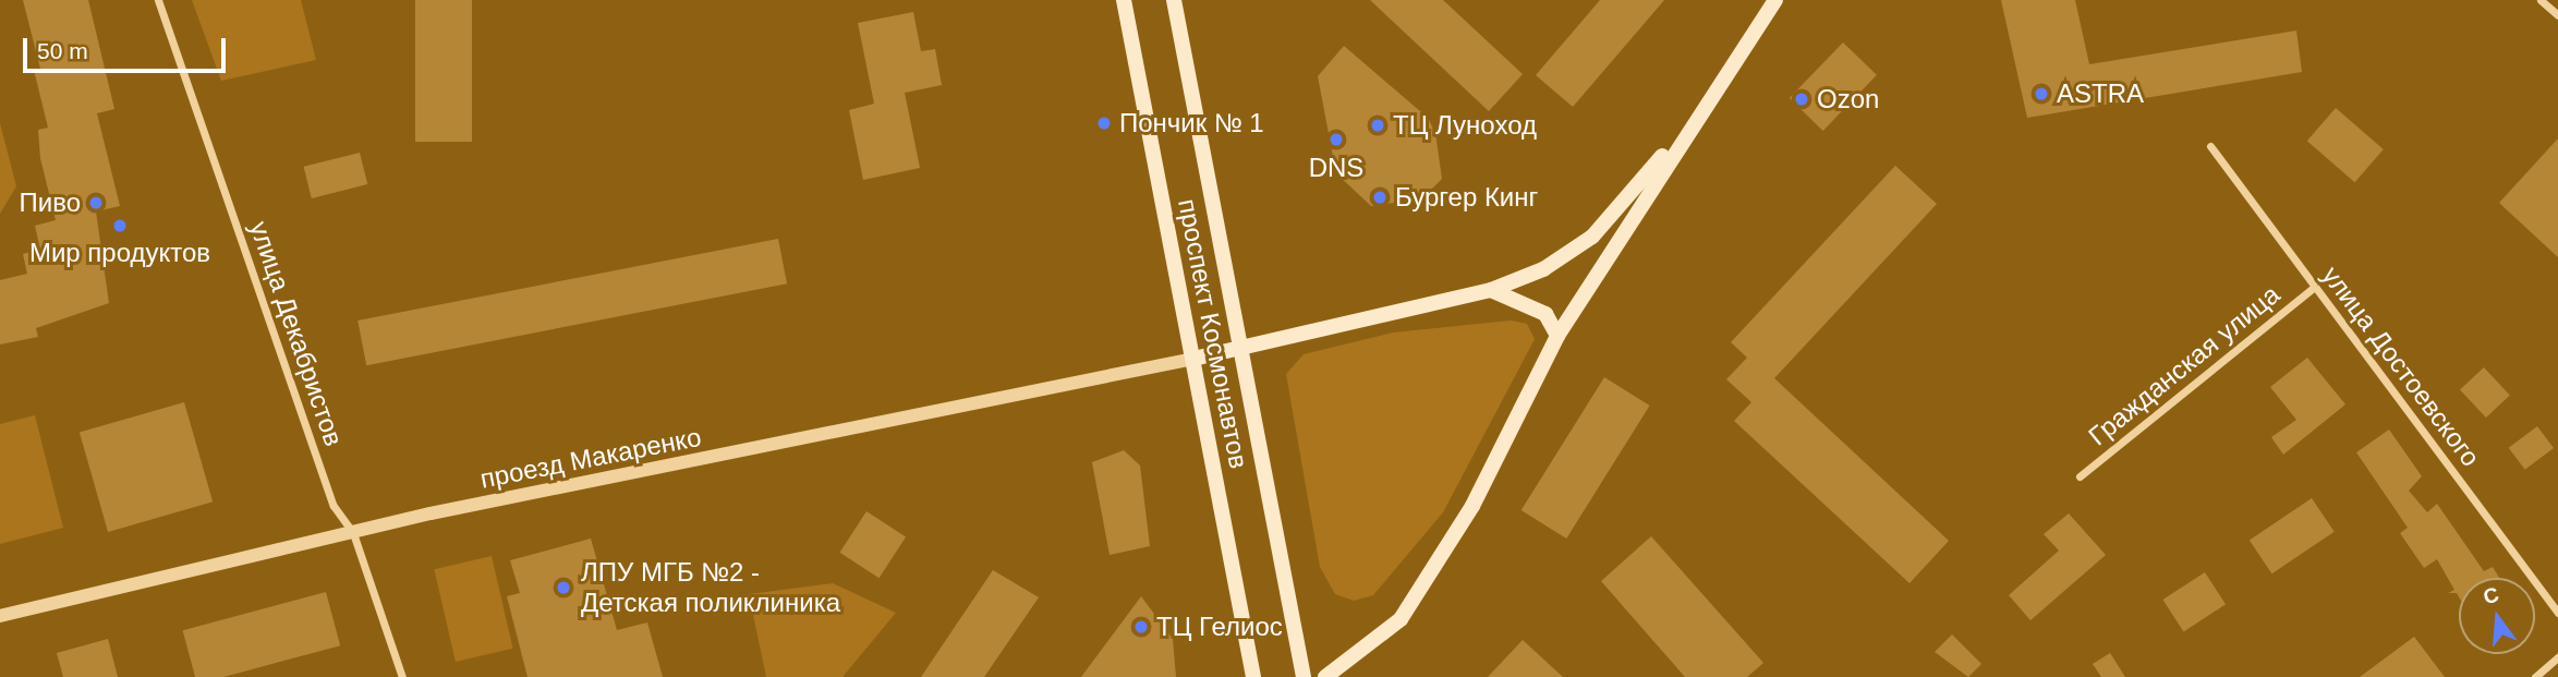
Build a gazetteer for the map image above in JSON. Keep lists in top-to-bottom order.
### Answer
{
  "streets": {
    "main road": ["проспект Космонавтов"],
    "street": [
      "улица Декабристов",
      "Гражданская улица",
      "улица Достоевского",
      "проезд Макаренко"
    ]
  },
  "crossings": [
    ["улица Декабристов", "проезд Макаренко"],
    ["проспект Космонавтов", "проезд Макаренко"],
    ["Гражданская улица", "улица Достоевского"]
  ],
  "places": [
    "ASTRA",
    "Ozon",
    "Пончик № 1",
    "ТЦ Луноход",
    "DNS",
    "Бургер Кинг",
    "Пиво",
    "Мир продуктов",
    "ЛПУ МГБ №2 - Детская поликлиника",
    "ТЦ Гелиос"
  ],
  "scale_bar": "50 m",
  "north": "top"
}
